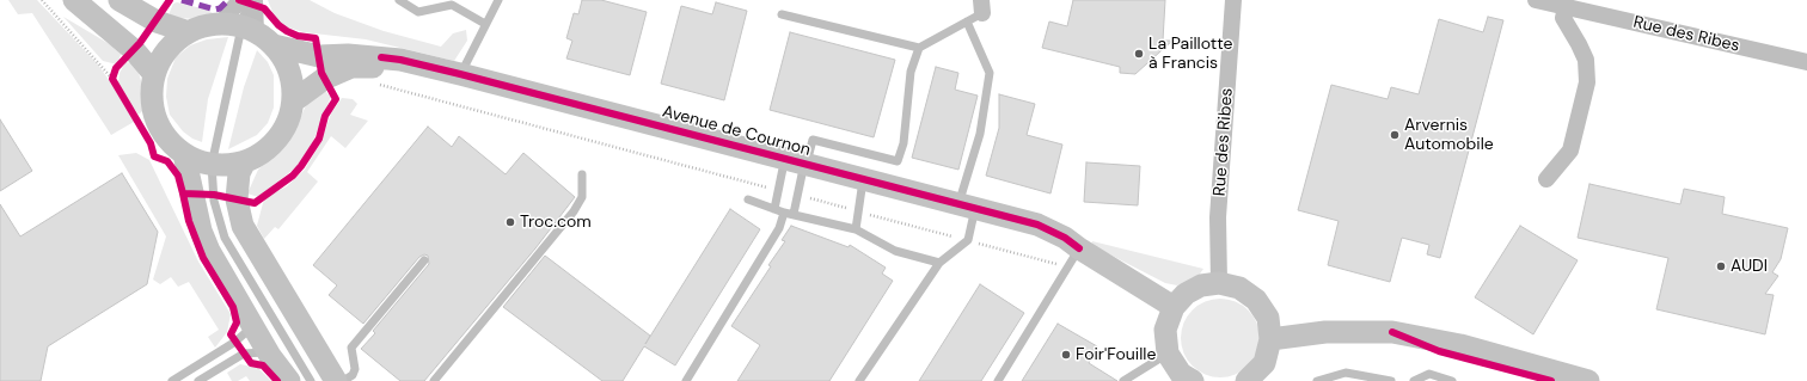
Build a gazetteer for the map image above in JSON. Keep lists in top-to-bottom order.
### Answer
{
  "streets": {
    "main road": ["Avenue de Cournon"],
    "street": ["Rue des Ribes"]
  },
  "places": [
    "La Paillotte à Francis",
    "Arvernis Automobile",
    "Troc.com",
    "AUDI",
    "Foir'Fouille"
  ]
}
